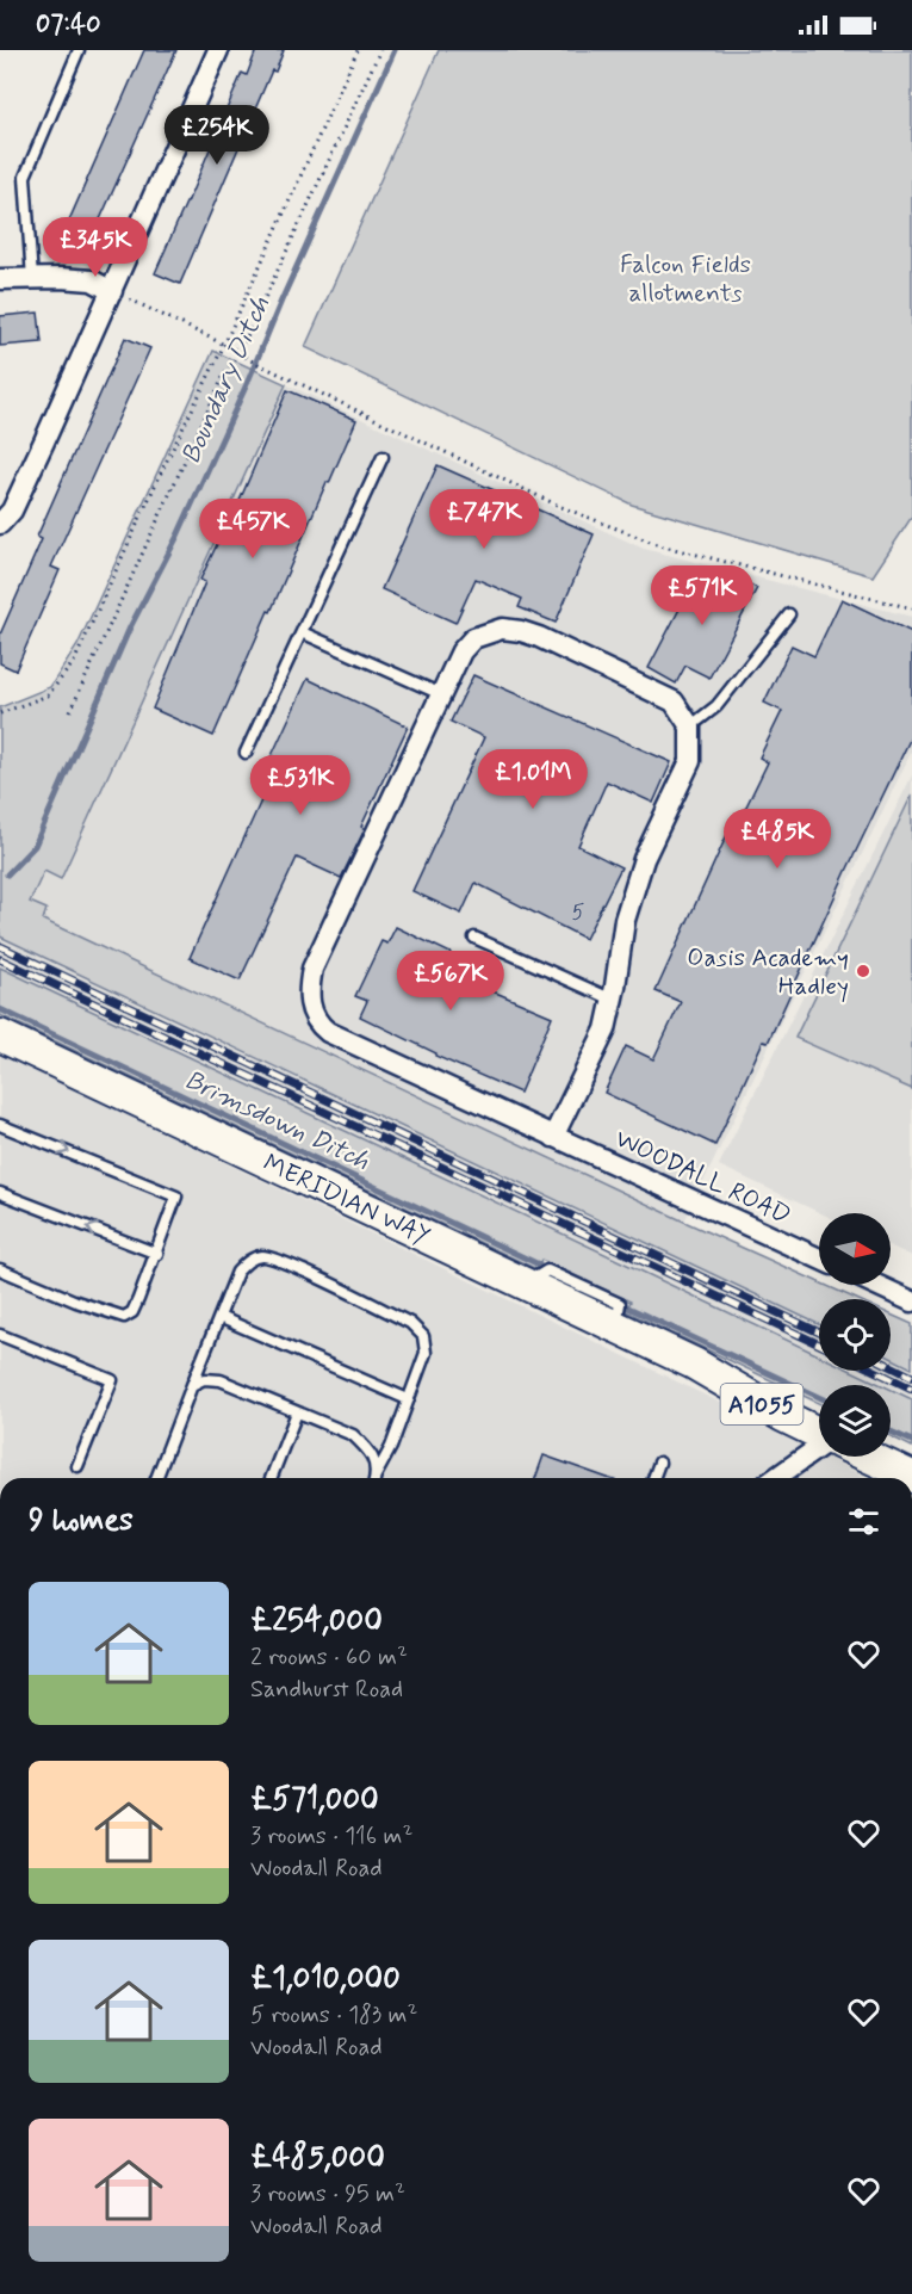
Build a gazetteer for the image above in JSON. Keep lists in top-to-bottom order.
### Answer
{
  "streets": {
    "main road": ["MERIDIAN WAY", "A1055"],
    "street": ["WOODALL ROAD"]
  },
  "water": ["Boundary Ditch", "Brimsdown Ditch"],
  "parks": ["Falcon Fields allotments"],
  "places": ["Oasis Academy Hadley"],
  "house_numbers": ["5"],
  "north": "right",
  "page": {
    "status": "07:40",
    "price": [
      "£254K",
      "£345K",
      "£747K",
      "£457K",
      "£571K",
      "£1.01M",
      "£531K",
      "£485K",
      "£567K"
    ],
    "heading": "9 homes",
    "list": [
      {
        "name": "£254,000",
        "note": "2 rooms · 60 m² · Sandhurst Road"
      },
      {
        "name": "£571,000",
        "note": "3 rooms · 116 m² · Woodall Road"
      },
      {
        "name": "£1,010,000",
        "note": "5 rooms · 183 m² · Woodall Road"
      },
      {
        "name": "£485,000",
        "note": "3 rooms · 95 m² · Woodall Road"
      }
    ]
  }
}
